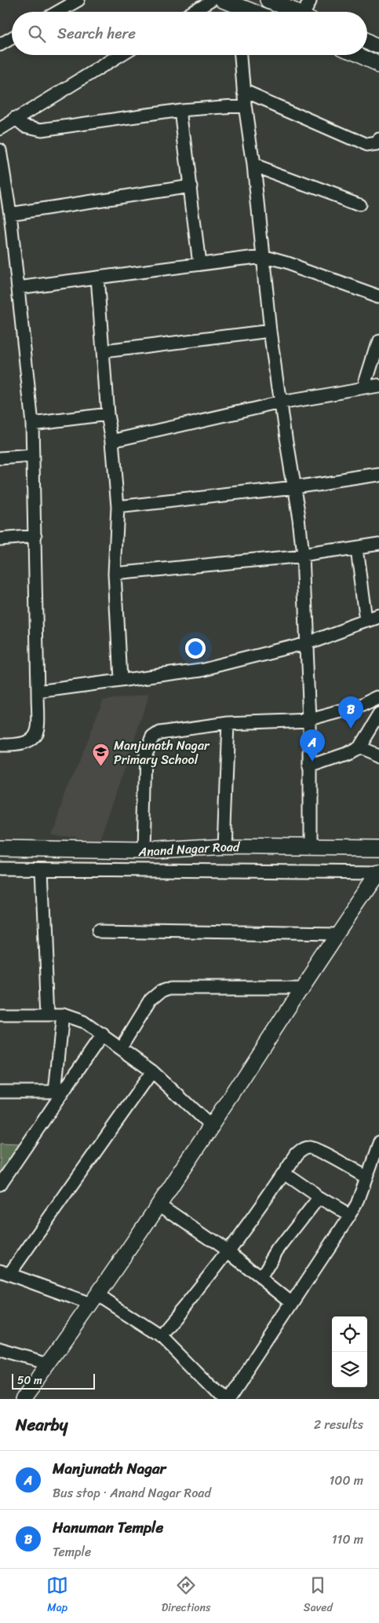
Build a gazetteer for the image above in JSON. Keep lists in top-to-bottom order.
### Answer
{
  "streets": {
    "street": ["Anand Nagar Road"]
  },
  "places": {
    "school or university": ["Manjunath Nagar Primary School"]
  },
  "scale_bar": "50 m",
  "page": {
    "search": "Search here",
    "pins": ["B", "A"],
    "scale": "50 m",
    "heading": ["Nearby", "2 results"],
    "list": [
      {
        "mark": "A",
        "name": "Manjunath Nagar",
        "note": "Bus stop · Anand Nagar Road",
        "value": "100 m"
      },
      {
        "mark": "B",
        "name": "Hanuman Temple",
        "note": "Temple",
        "value": "110 m"
      }
    ],
    "nav": ["Map", "Directions", "Saved"]
  }
}
